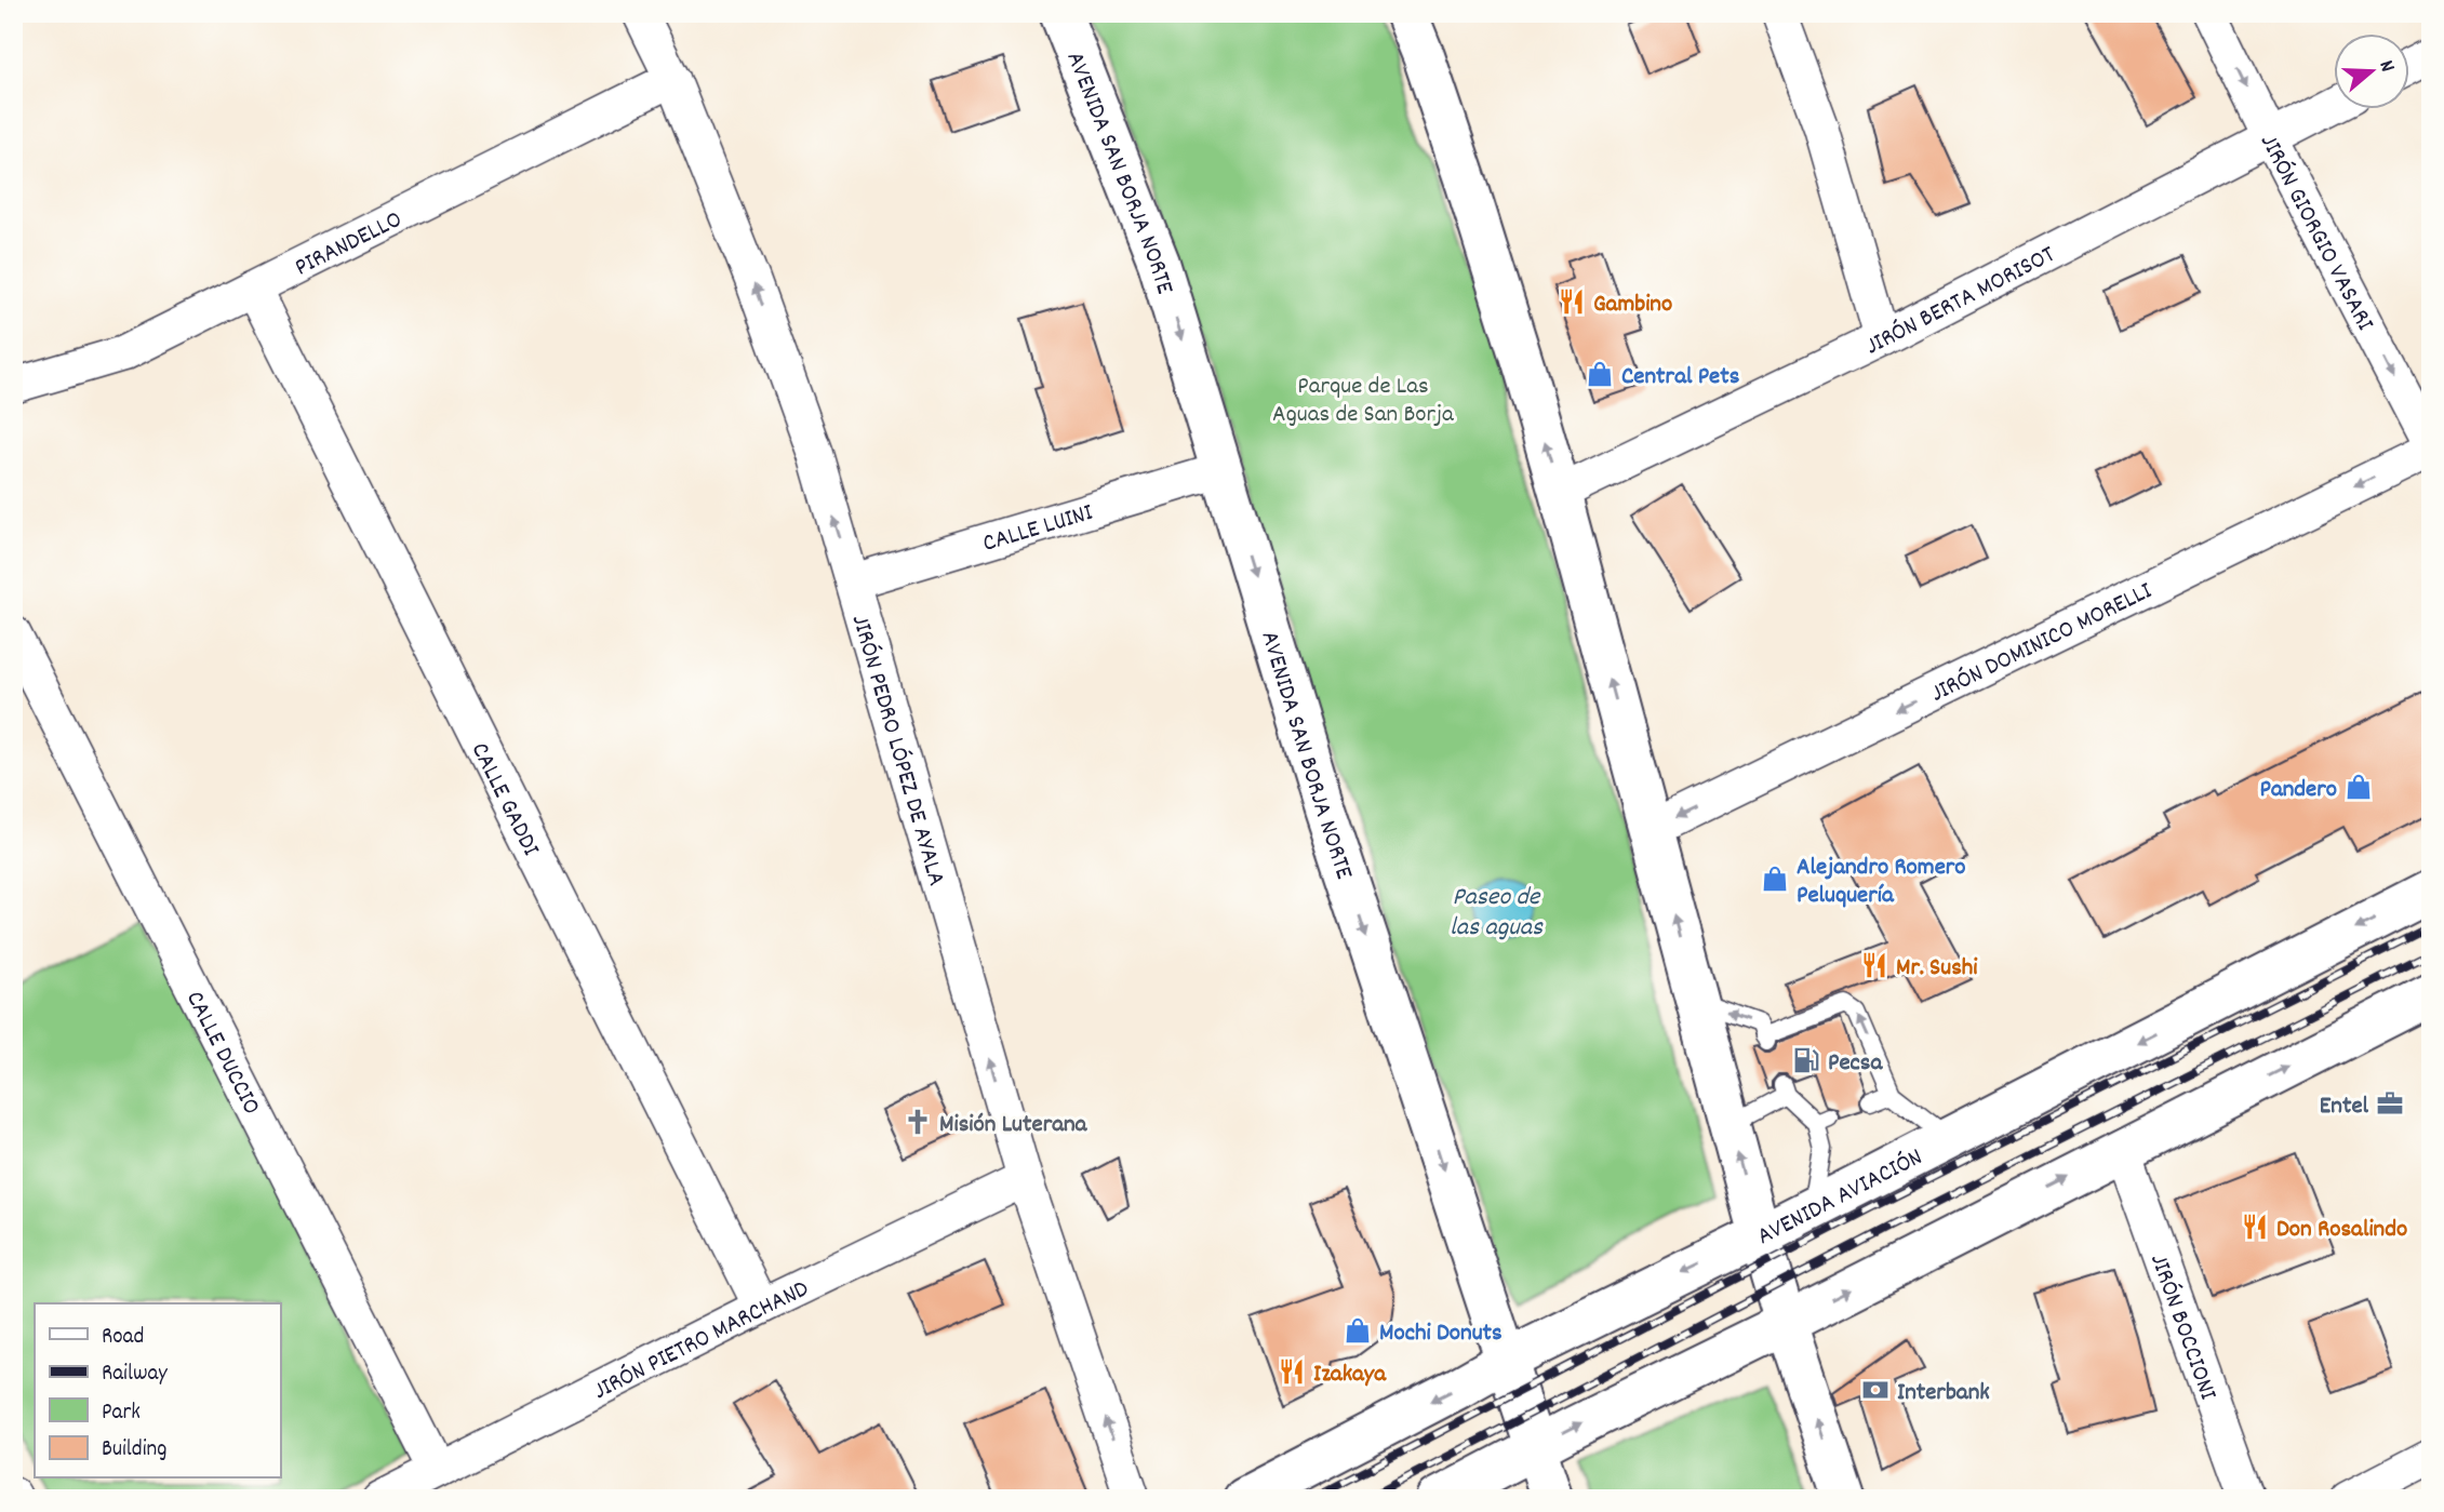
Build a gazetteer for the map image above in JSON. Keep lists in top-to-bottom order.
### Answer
{
  "streets": {
    "main road": ["AVENIDA SAN BORJA NORTE", "AVENIDA AVIACIÓN"],
    "street": [
      "JIRÓN GIORGIO VASARI",
      "PIRANDELLO",
      "JIRÓN BERTA MORISOT",
      "CALLE LUINI",
      "JIRÓN DOMINICO MORELLI",
      "JIRÓN PEDRO LÓPEZ DE AYALA",
      "CALLE GADDI",
      "CALLE DUCCIO",
      "JIRÓN BOCCIONI",
      "JIRÓN PIETRO MARCHAND"
    ]
  },
  "crossings": [
    ["AVENIDA SAN BORJA NORTE", "CALLE LUINI"],
    ["AVENIDA SAN BORJA NORTE", "AVENIDA AVIACIÓN"],
    ["JIRÓN GIORGIO VASARI", "JIRÓN BERTA MORISOT"],
    ["JIRÓN GIORGIO VASARI", "JIRÓN DOMINICO MORELLI"],
    ["PIRANDELLO", "JIRÓN PEDRO LÓPEZ DE AYALA"],
    ["PIRANDELLO", "CALLE GADDI"],
    ["CALLE LUINI", "JIRÓN PEDRO LÓPEZ DE AYALA"],
    ["JIRÓN PEDRO LÓPEZ DE AYALA", "JIRÓN PIETRO MARCHAND"],
    ["CALLE GADDI", "JIRÓN PIETRO MARCHAND"],
    ["CALLE DUCCIO", "JIRÓN PIETRO MARCHAND"]
  ],
  "one_way": ["JIRÓN GIORGIO VASARI", "JIRÓN DOMINICO MORELLI", "JIRÓN PEDRO LÓPEZ DE AYALA"],
  "water": ["Paseo de las aguas"],
  "parks": ["Parque de Las Aguas de San Borja"],
  "places": {
    "restaurant": [
      "Gambino",
      "Mr. Sushi",
      "Don Rosalindo",
      "Izakaya"
    ],
    "shop": [
      "Central Pets",
      "Pandero",
      "Alejandro Romero Peluquería",
      "Mochi Donuts"
    ],
    "fuel station": ["Pecsa"],
    "office": ["Entel"],
    "church": ["Misión Luterana"],
    "bank": ["Interbank"]
  },
  "legend": [
    "Road",
    "Railway",
    "Park",
    "Building"
  ],
  "north": "right"
}
